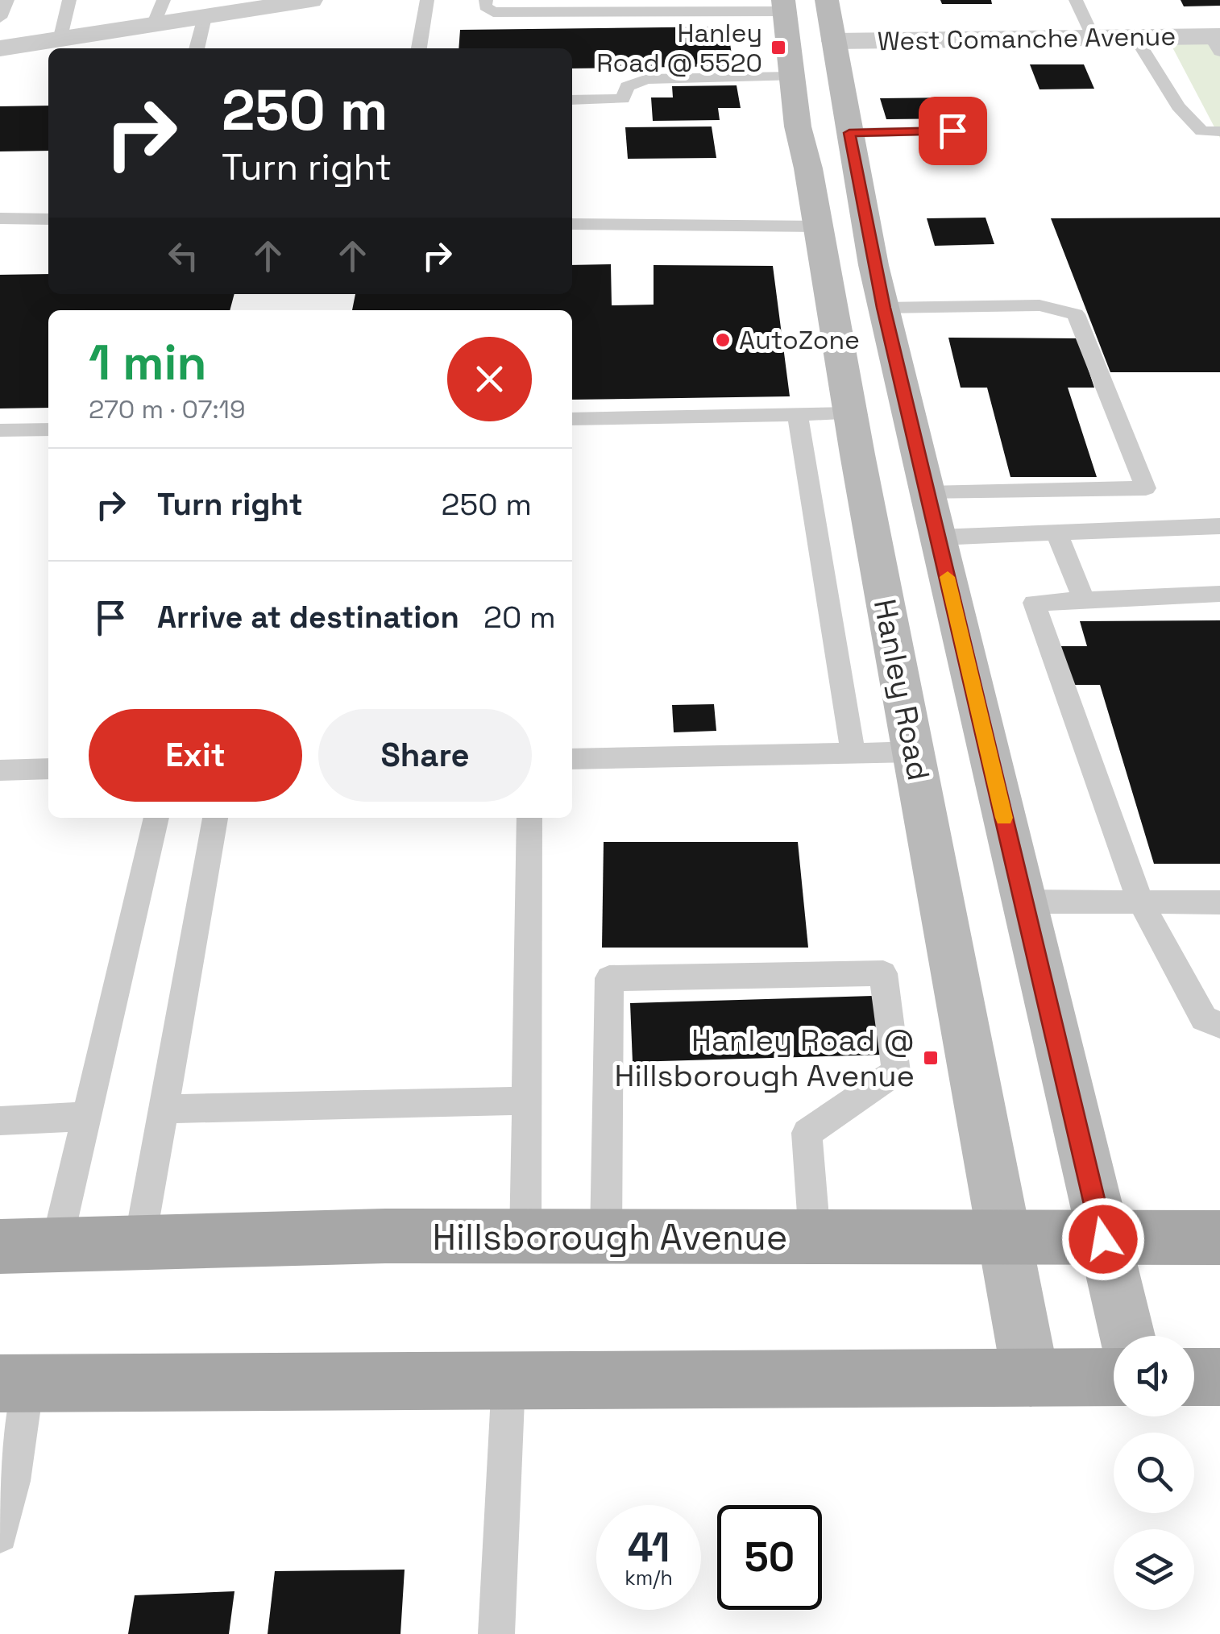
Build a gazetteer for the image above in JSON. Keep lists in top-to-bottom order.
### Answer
{
  "streets": {
    "main road": ["Hanley Road", "Hillsborough Avenue"],
    "street": ["West Comanche Avenue"]
  },
  "crossings": [
    ["Hanley Road", "Hillsborough Avenue"]
  ],
  "places": {
    "transit": ["Hanley Road @ 5520", "Hanley Road @ Hillsborough Avenue"],
    "other": ["AutoZone"]
  },
  "page": {
    "turn": ["250 m", "Turn right"],
    "heading": ["1 min", "270 m · 07:19"],
    "list": [
      {
        "name": "Turn right",
        "value": "250 m"
      },
      {
        "name": "Arrive at destination",
        "value": "20 m"
      }
    ],
    "buttons": ["Exit", "Share"],
    "speed": "41 km/h",
    "limit": "50"
  }
}
